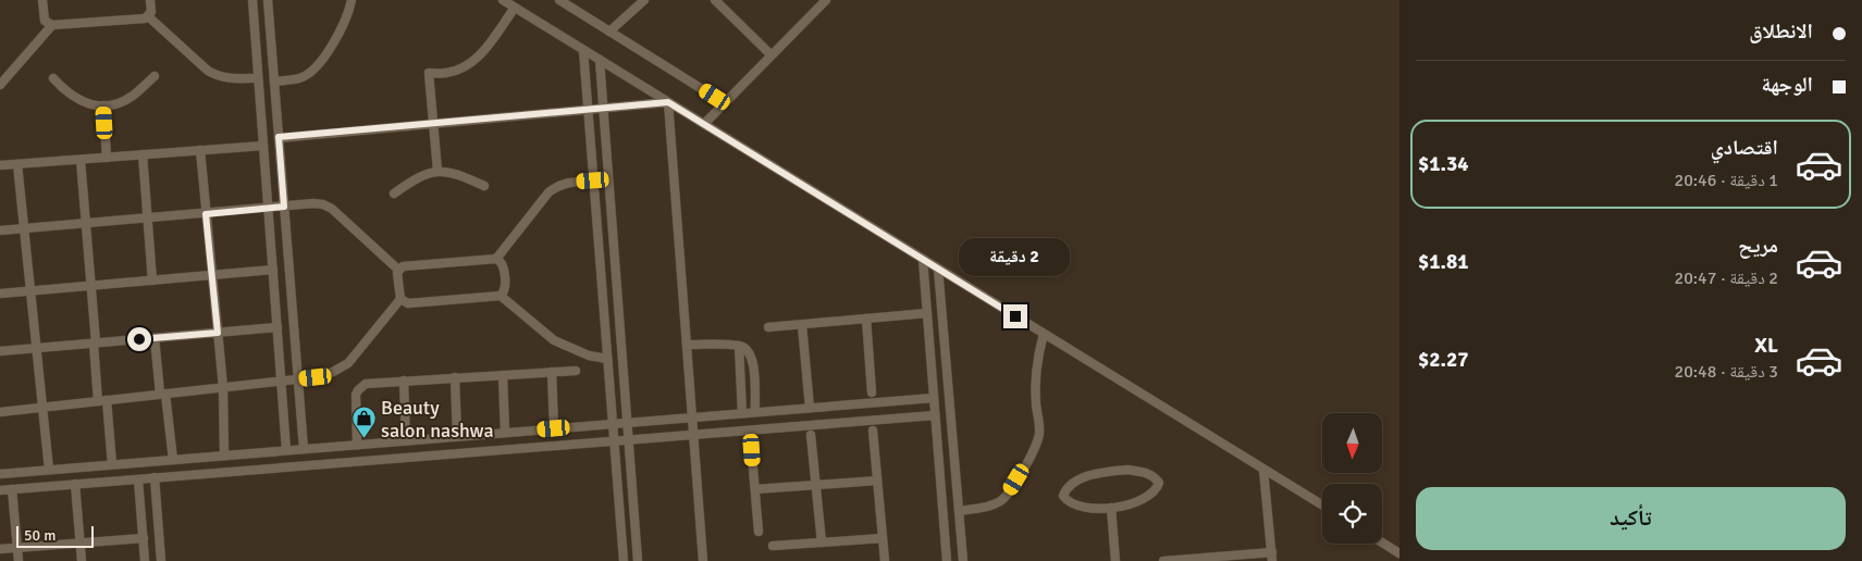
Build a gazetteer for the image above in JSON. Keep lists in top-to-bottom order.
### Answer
{
  "places": {
    "shop": ["Beauty salon nashwa"]
  },
  "scale_bar": "50 m",
  "north": "bottom",
  "page": {
    "banner": ["الانطلاق", "الوجهة"],
    "list": [
      {
        "name": "اقتصادي",
        "note": "1 دقيقة · 20:46",
        "value": "$1.34"
      },
      {
        "name": "مريح",
        "note": "2 دقيقة · 20:47",
        "value": "$1.81"
      },
      {
        "name": "XL",
        "note": "3 دقيقة · 20:48",
        "value": "$2.27"
      }
    ],
    "bubble": "2 دقيقة",
    "buttons": "تأكيد",
    "scale": "50 m"
  }
}
